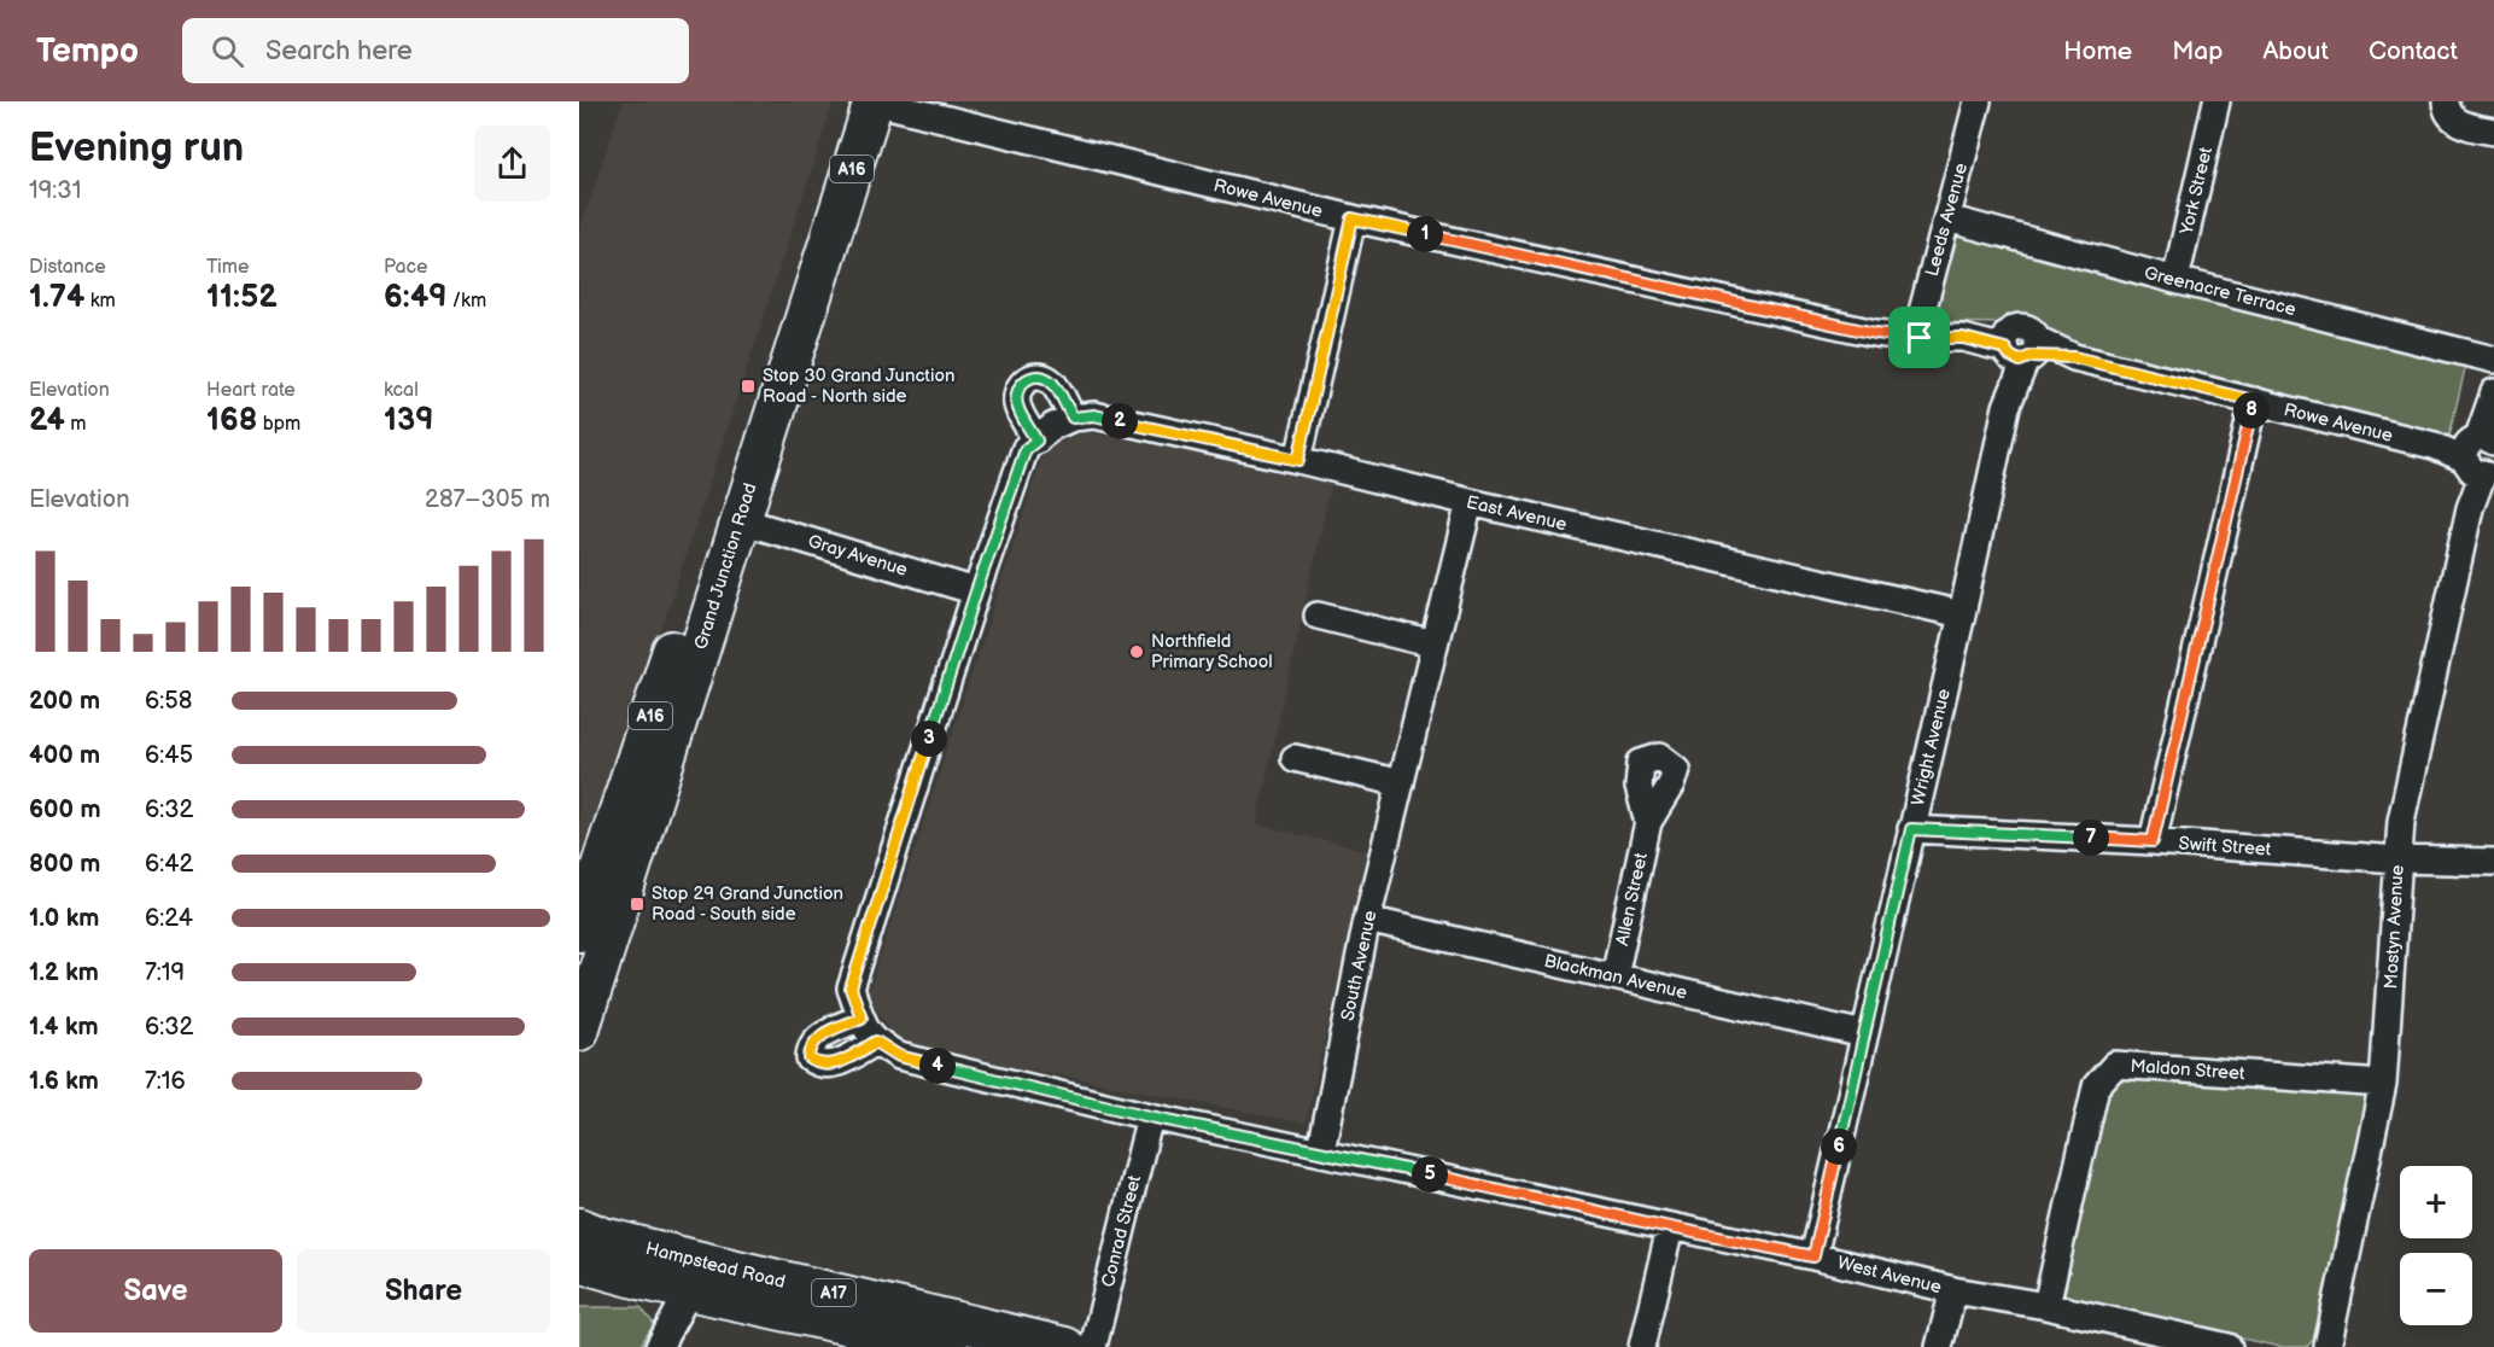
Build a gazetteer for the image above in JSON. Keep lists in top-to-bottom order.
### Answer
{
  "streets": {
    "highway": [
      "A16",
      "Grand Junction Road",
      "Hampstead Road",
      "A17"
    ],
    "street": [
      "York Street",
      "Rowe Avenue",
      "Leeds Avenue",
      "Greenacre Terrace",
      "East Avenue",
      "Gray Avenue",
      "Wright Avenue",
      "Swift Street",
      "Allen Street",
      "Mostyn Avenue",
      "South Avenue",
      "Blackman Avenue",
      "Maldon Street",
      "Conrad Street",
      "West Avenue"
    ]
  },
  "crossings": [
    ["York Street", "Greenacre Terrace"],
    ["Rowe Avenue", "Leeds Avenue"],
    ["Rowe Avenue", "Grand Junction Road"],
    ["Rowe Avenue", "Wright Avenue"],
    ["Rowe Avenue", "Mostyn Avenue"],
    ["Leeds Avenue", "Greenacre Terrace"],
    ["East Avenue", "Wright Avenue"],
    ["East Avenue", "South Avenue"],
    ["Gray Avenue", "Grand Junction Road"],
    ["Wright Avenue", "Swift Street"],
    ["Wright Avenue", "Blackman Avenue"],
    ["Wright Avenue", "West Avenue"],
    ["Swift Street", "Mostyn Avenue"],
    ["Allen Street", "Blackman Avenue"],
    ["Mostyn Avenue", "Maldon Street"],
    ["South Avenue", "Blackman Avenue"],
    ["South Avenue", "West Avenue"],
    ["Maldon Street", "West Avenue"],
    ["Conrad Street", "West Avenue"]
  ],
  "places": {
    "transit": ["Stop 30 Grand Junction Road - North side", "Stop 29 Grand Junction Road - South side"],
    "other": ["Northfield Primary School"]
  },
  "page": {
    "header": "Tempo",
    "search": "Search here",
    "nav": [
      "Home",
      "Map",
      "About",
      "Contact"
    ],
    "heading": ["Evening run", "19:31"],
    "pins": [
      "1",
      "8",
      "2",
      "3",
      "7",
      "4",
      "6",
      "5"
    ],
    "stats": [
      ["Distance", "1.74 km"],
      ["Time", "11:52"],
      ["Pace", "6:49 /km"],
      ["Elevation", "24 m"],
      ["Heart rate", "168 bpm"],
      ["kcal", "139"]
    ],
    "chart": ["Elevation", "287–305 m"],
    "list": [
      {
        "name": "200 m",
        "note": "6:58"
      },
      {
        "name": "400 m",
        "note": "6:45"
      },
      {
        "name": "600 m",
        "note": "6:32"
      },
      {
        "name": "800 m",
        "note": "6:42"
      },
      {
        "name": "1.0 km",
        "note": "6:24"
      },
      {
        "name": "1.2 km",
        "note": "7:19"
      },
      {
        "name": "1.4 km",
        "note": "6:32"
      },
      {
        "name": "1.6 km",
        "note": "7:16"
      }
    ],
    "map_buttons": ["+", "−"],
    "buttons": ["Save", "Share"]
  }
}
